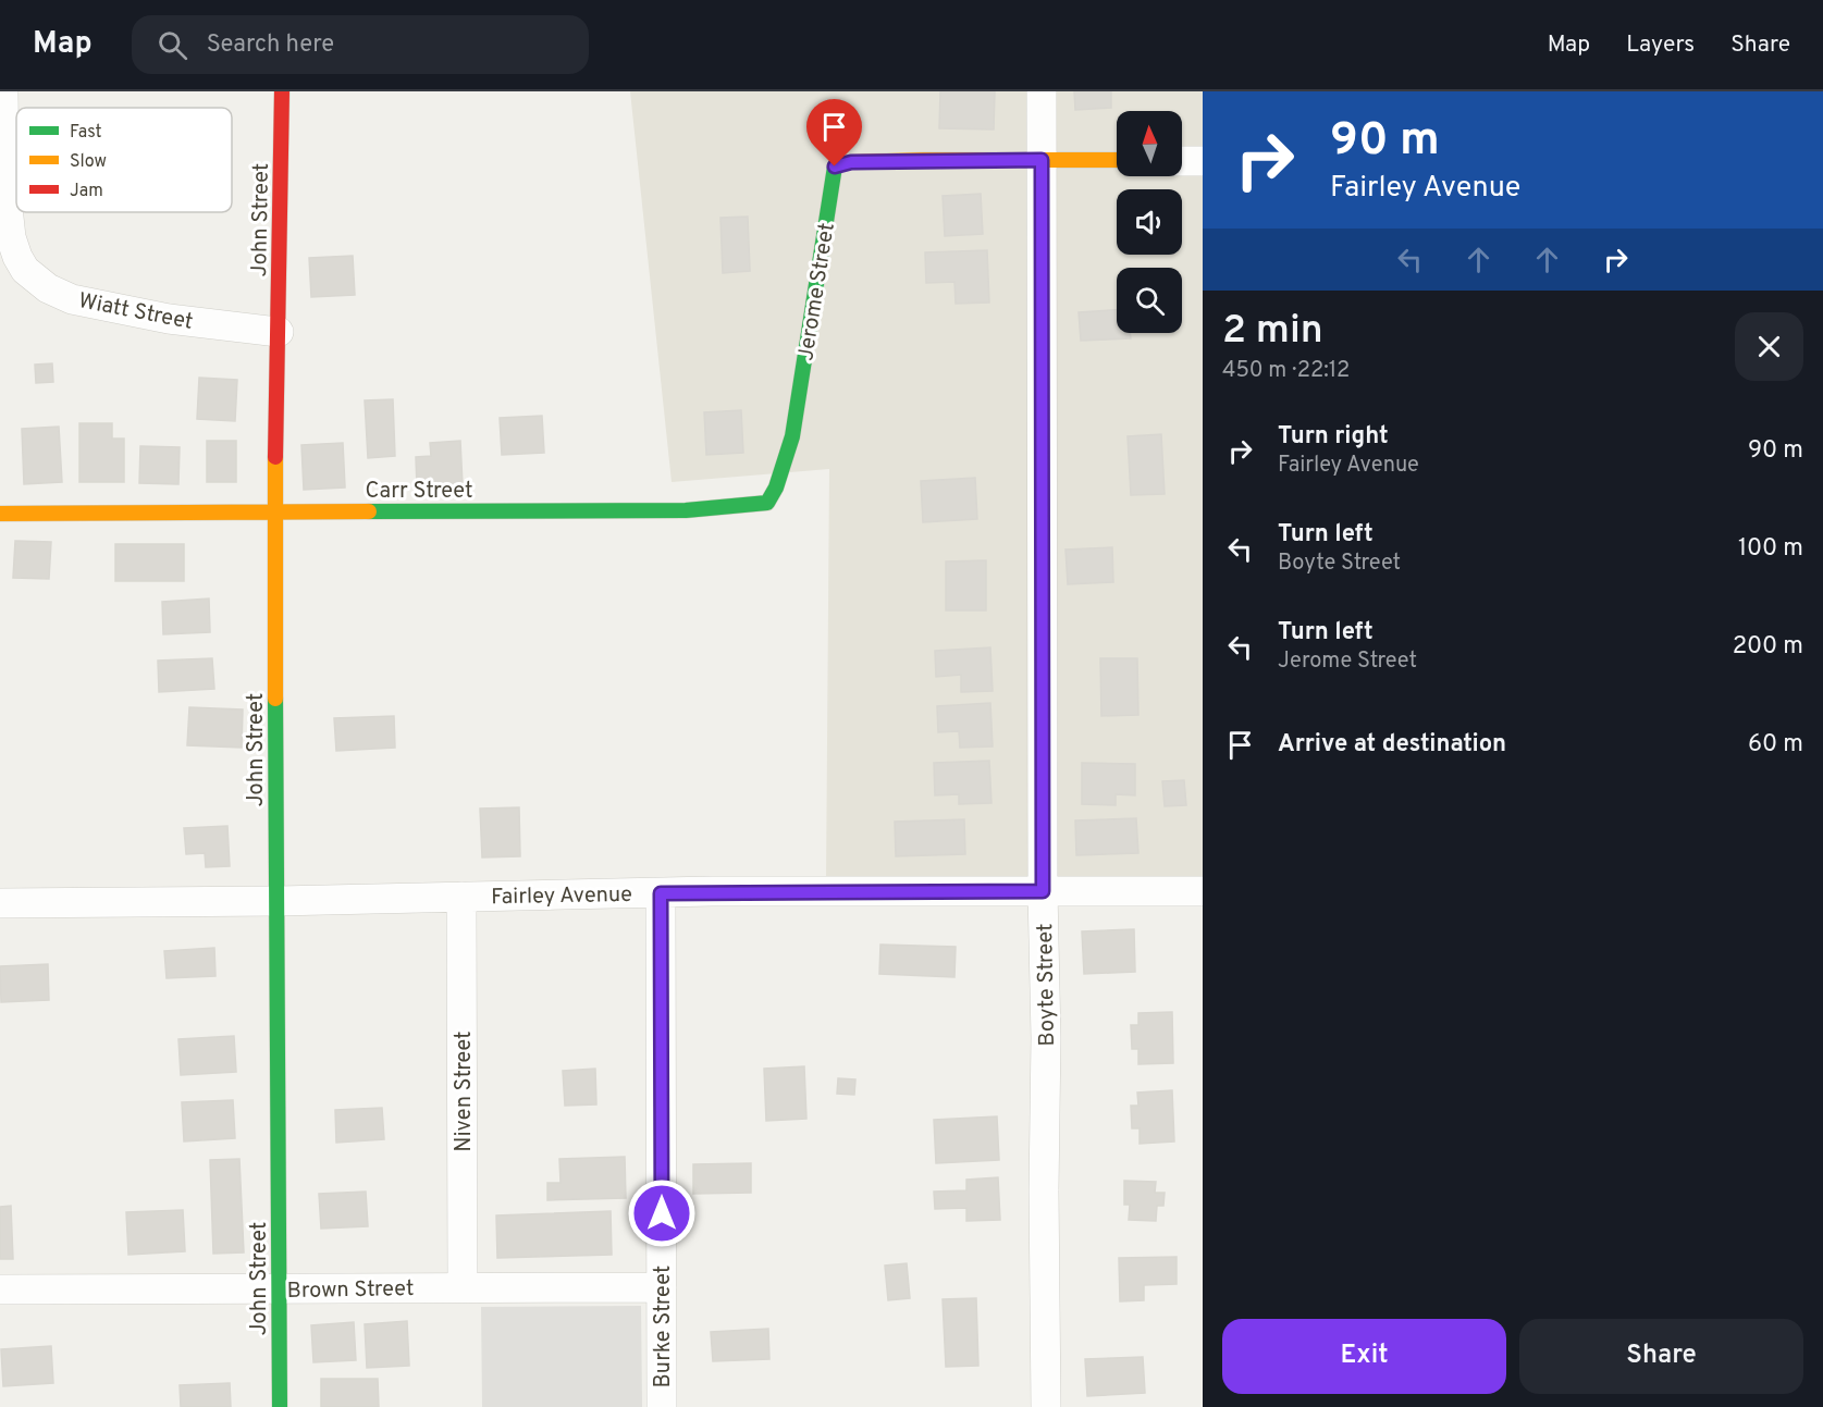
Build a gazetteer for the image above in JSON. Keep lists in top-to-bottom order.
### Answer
{
  "streets": {
    "street": [
      "John Street",
      "Jerome Street",
      "Wiatt Street",
      "Carr Street",
      "Fairley Avenue",
      "Boyte Street",
      "Niven Street",
      "Brown Street",
      "Burke Street"
    ]
  },
  "crossings": [
    ["John Street", "Wiatt Street"],
    ["John Street", "Carr Street"],
    ["John Street", "Fairley Avenue"],
    ["John Street", "Brown Street"],
    ["Jerome Street", "Carr Street"],
    ["Jerome Street", "Boyte Street"],
    ["Fairley Avenue", "Boyte Street"],
    ["Fairley Avenue", "Niven Street"],
    ["Fairley Avenue", "Burke Street"],
    ["Niven Street", "Brown Street"],
    ["Brown Street", "Burke Street"]
  ],
  "legend": ["Fast", "Slow", "Jam"],
  "north": "top",
  "page": {
    "header": "Map",
    "search": "Search here",
    "nav": ["Map", "Layers", "Share"],
    "turn": ["90 m", "Fairley Avenue"],
    "heading": ["2 min", "450 m · 22:12"],
    "list": [
      {
        "name": "Turn right",
        "note": "Fairley Avenue",
        "value": "90 m"
      },
      {
        "name": "Turn left",
        "note": "Boyte Street",
        "value": "100 m"
      },
      {
        "name": "Turn left",
        "note": "Jerome Street",
        "value": "200 m"
      },
      {
        "name": "Arrive at destination",
        "value": "60 m"
      }
    ],
    "buttons": ["Exit", "Share"]
  }
}
